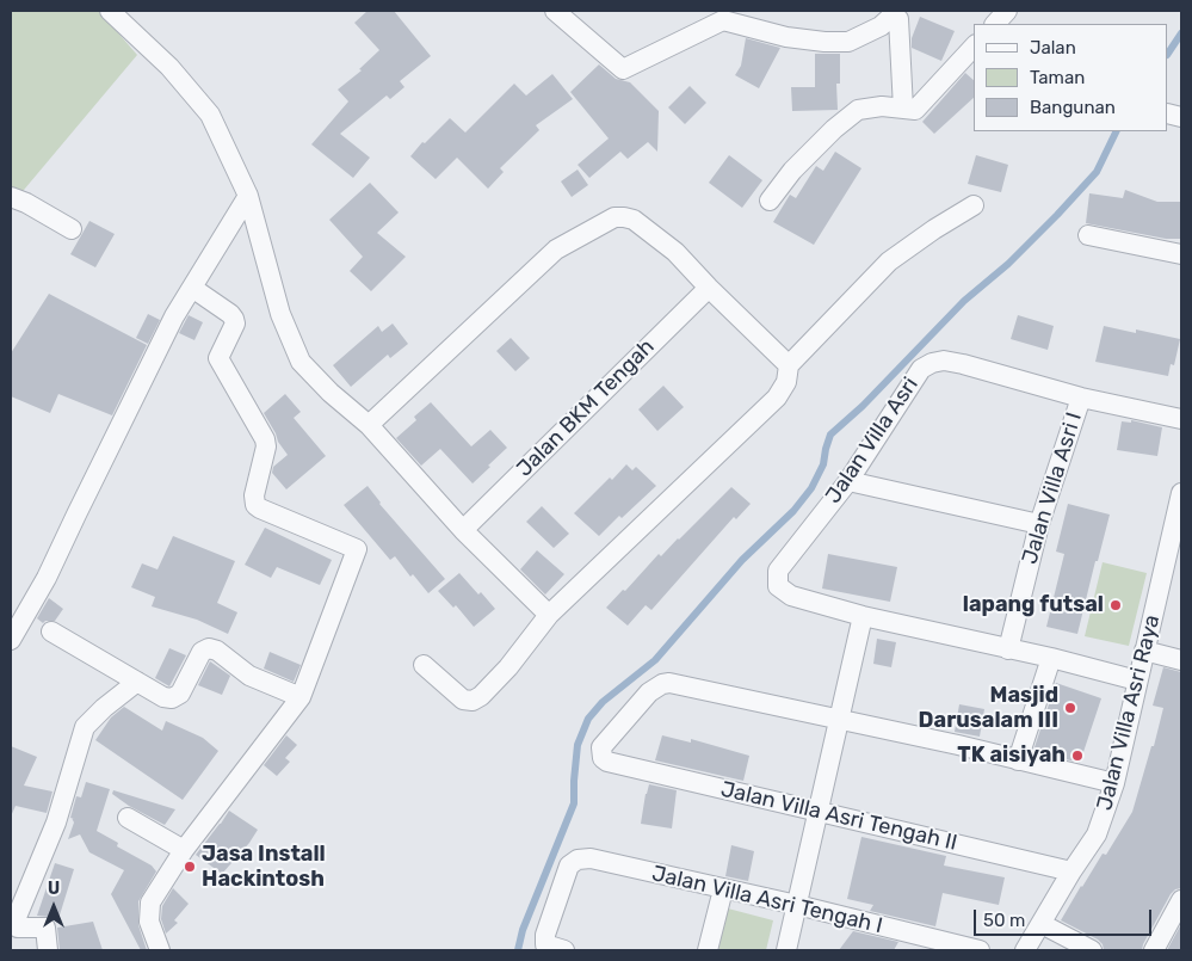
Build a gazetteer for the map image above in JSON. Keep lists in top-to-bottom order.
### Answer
{
  "streets": {
    "street": [
      "Jalan BKM Tengah",
      "Jalan Villa Asri",
      "Jalan Villa Asri I",
      "Jalan Villa Asri Raya",
      "Jalan Villa Asri Tengah II",
      "Jalan Villa Asri Tengah I"
    ]
  },
  "crossings": [
    ["Jalan Villa Asri", "Jalan Villa Asri I"],
    ["Jalan Villa Asri Raya", "Jalan Villa Asri Tengah II"]
  ],
  "places": [
    "lapang futsal",
    "Masjid Darusalam III",
    "TK aisiyah",
    "Jasa Install Hackintosh"
  ],
  "legend": ["Jalan", "Taman", "Bangunan"],
  "scale_bar": "50 m",
  "north": "top"
}
